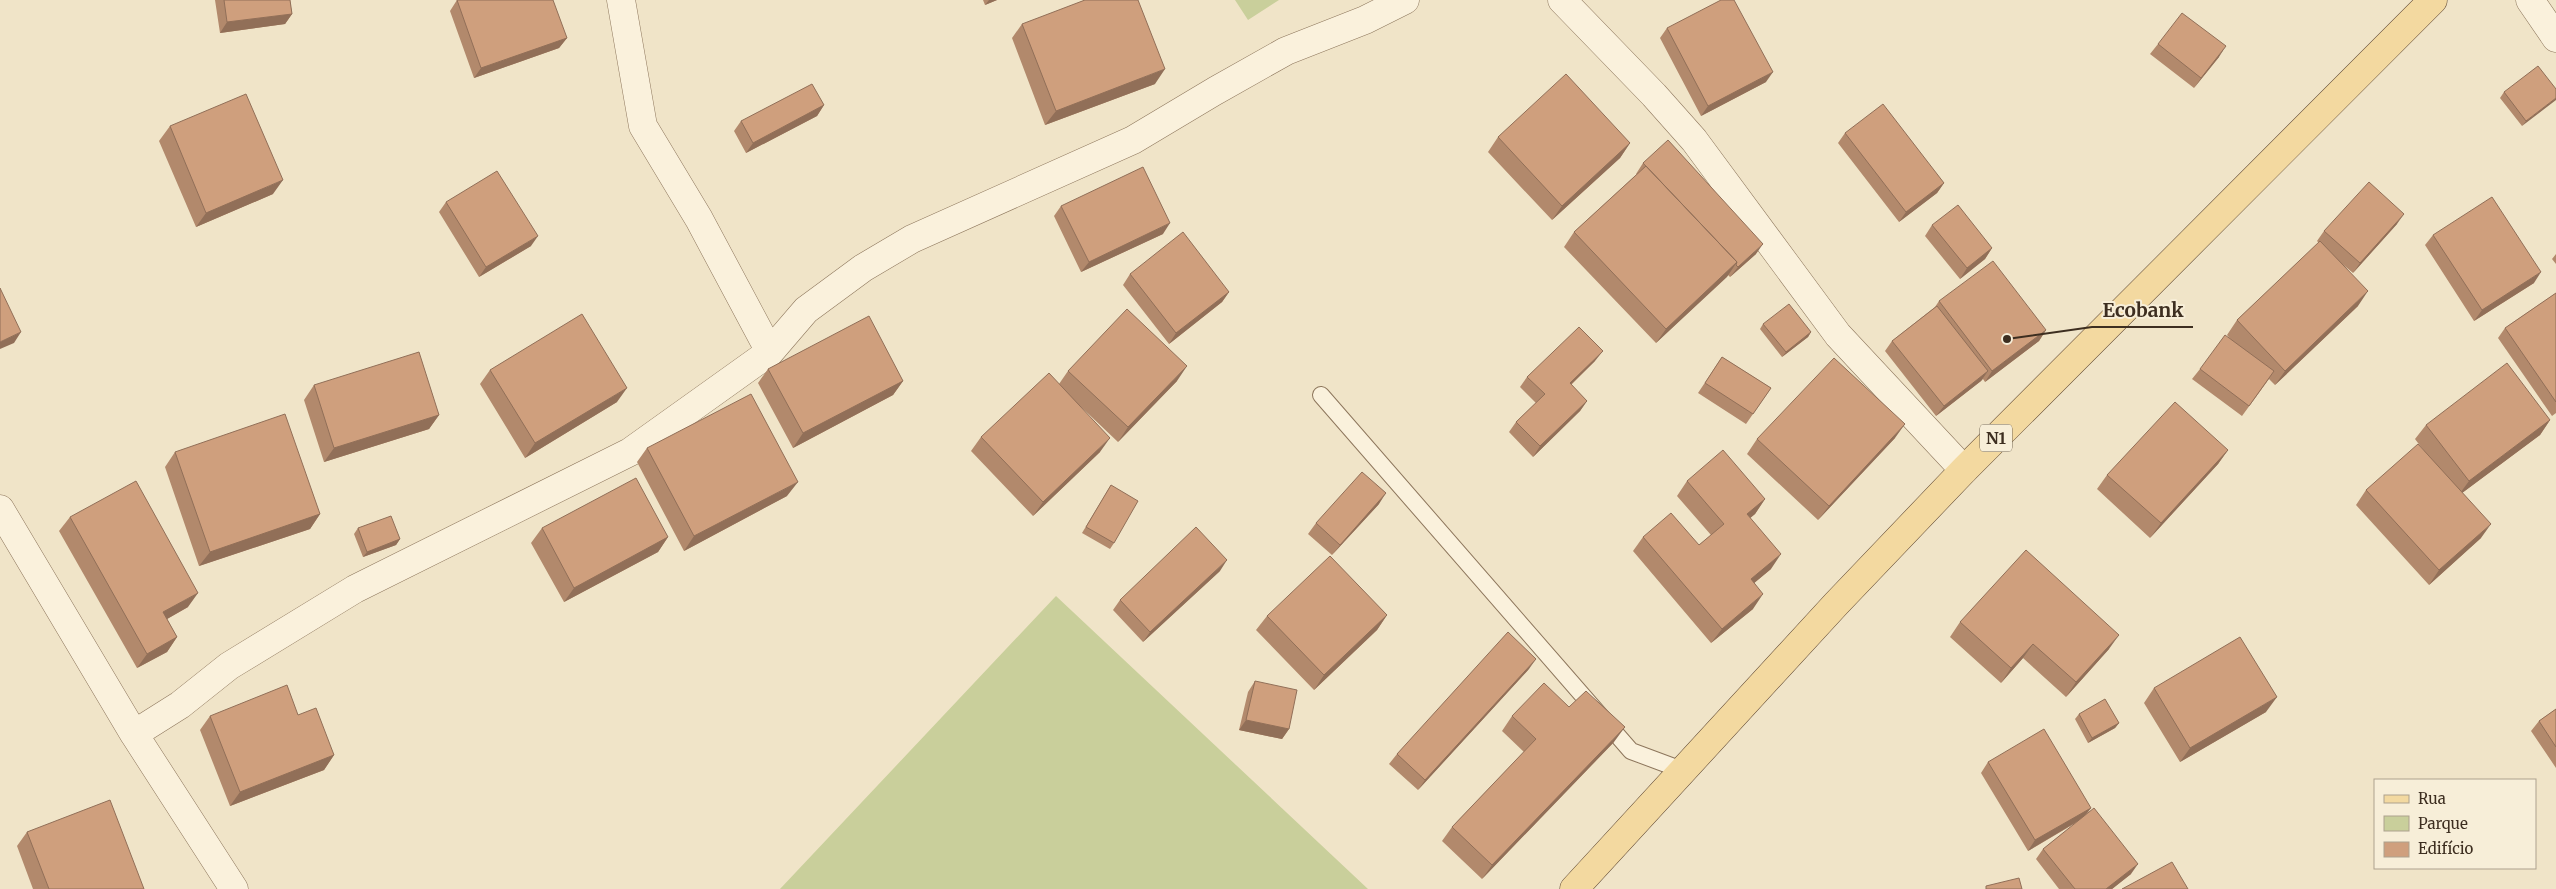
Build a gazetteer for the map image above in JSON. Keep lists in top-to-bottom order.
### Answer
{
  "streets": {
    "main road": ["N1"]
  },
  "places": ["Ecobank"],
  "legend": ["Rua", "Parque", "Edifício"]
}
